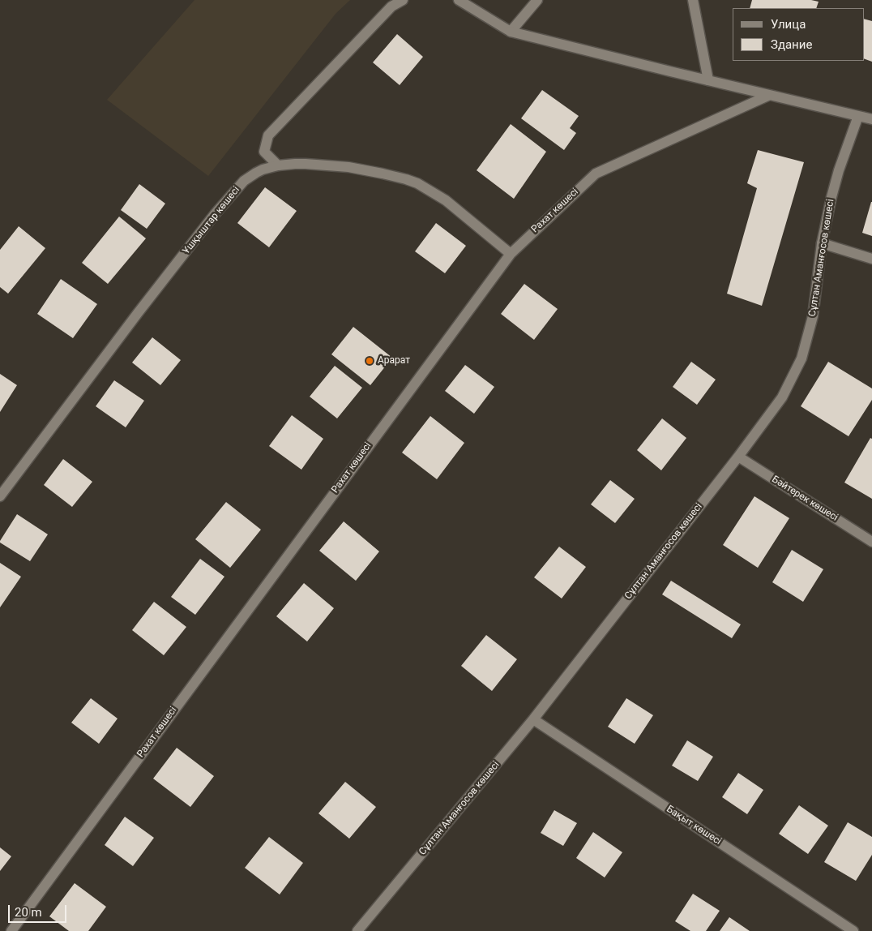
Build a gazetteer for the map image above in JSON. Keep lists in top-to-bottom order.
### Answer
{
  "streets": {
    "street": [
      "Рахат көшесі",
      "Ұшқыштар көшесі",
      "Сұлтан Аманғосов көшесі",
      "Бәйтерек көшесі",
      "Бақыт көшесі"
    ]
  },
  "crossings": [
    ["Рахат көшесі", "Ұшқыштар көшесі"],
    ["Сұлтан Аманғосов көшесі", "Бәйтерек көшесі"],
    ["Сұлтан Аманғосов көшесі", "Бақыт көшесі"]
  ],
  "places": ["Арарат"],
  "legend": ["Улица", "Здание"],
  "scale_bar": "20 m"
}
